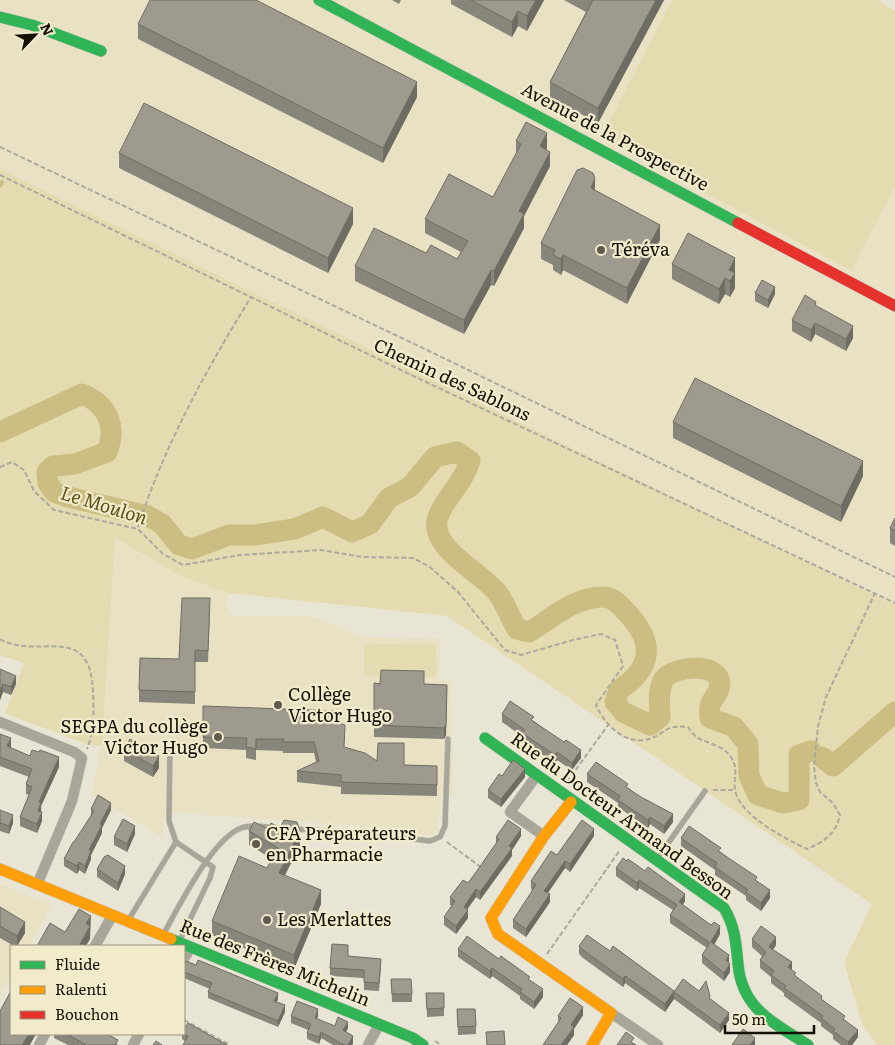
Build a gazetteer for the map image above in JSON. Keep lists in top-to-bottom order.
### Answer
{
  "streets": {
    "street": ["Avenue de la Prospective", "Rue du Docteur Armand Besson", "Rue des Frères Michelin"],
    "path": ["Chemin des Sablons"]
  },
  "water": ["Le Moulon"],
  "places": [
    "Téréva",
    "Collège Victor Hugo",
    "SEGPA du collège Victor Hugo",
    "CFA Préparateurs en Pharmacie",
    "Les Merlattes"
  ],
  "legend": ["Fluide", "Ralenti", "Bouchon"],
  "scale_bar": "50 m",
  "north": "top right"
}
